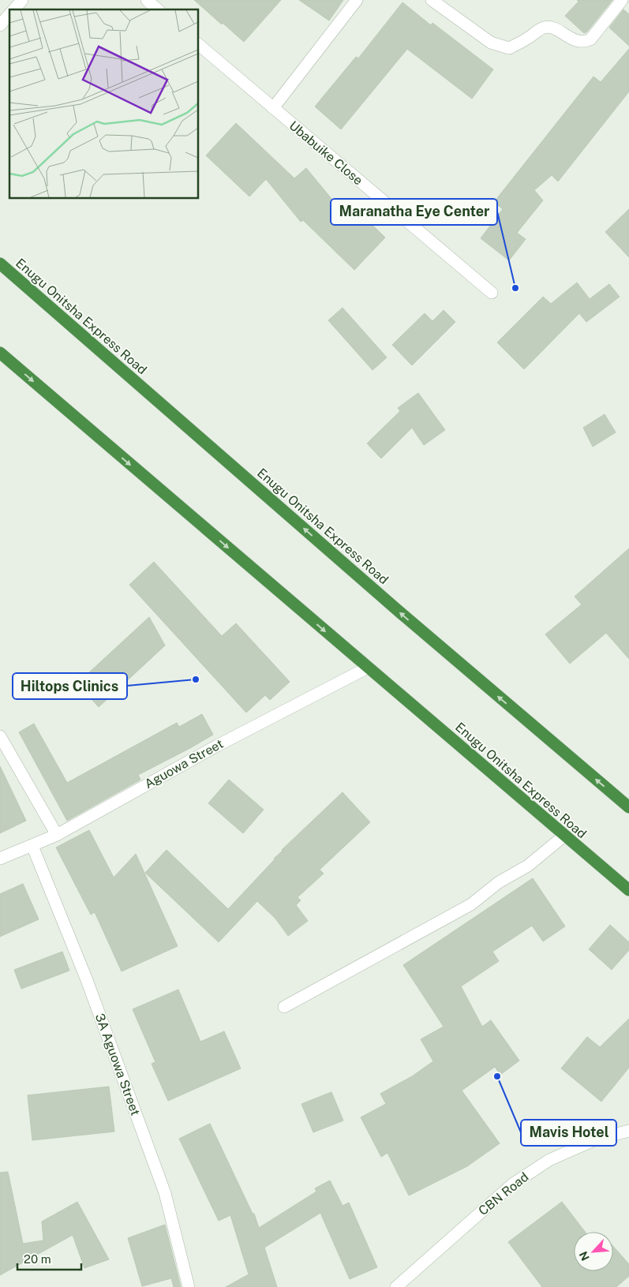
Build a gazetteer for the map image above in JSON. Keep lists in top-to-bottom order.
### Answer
{
  "streets": {
    "highway": ["Enugu Onitsha Express Road"],
    "street": [
      "Ubabuike Close",
      "Aguowa Street",
      "3A Aguowa Street",
      "CBN Road"
    ]
  },
  "crossings": [
    ["Enugu Onitsha Express Road", "Aguowa Street"],
    ["Aguowa Street", "3A Aguowa Street"]
  ],
  "places": ["Maranatha Eye Center", "Hiltops Clinics", "Mavis Hotel"],
  "scale_bar": "20 m",
  "north": "bottom left"
}
